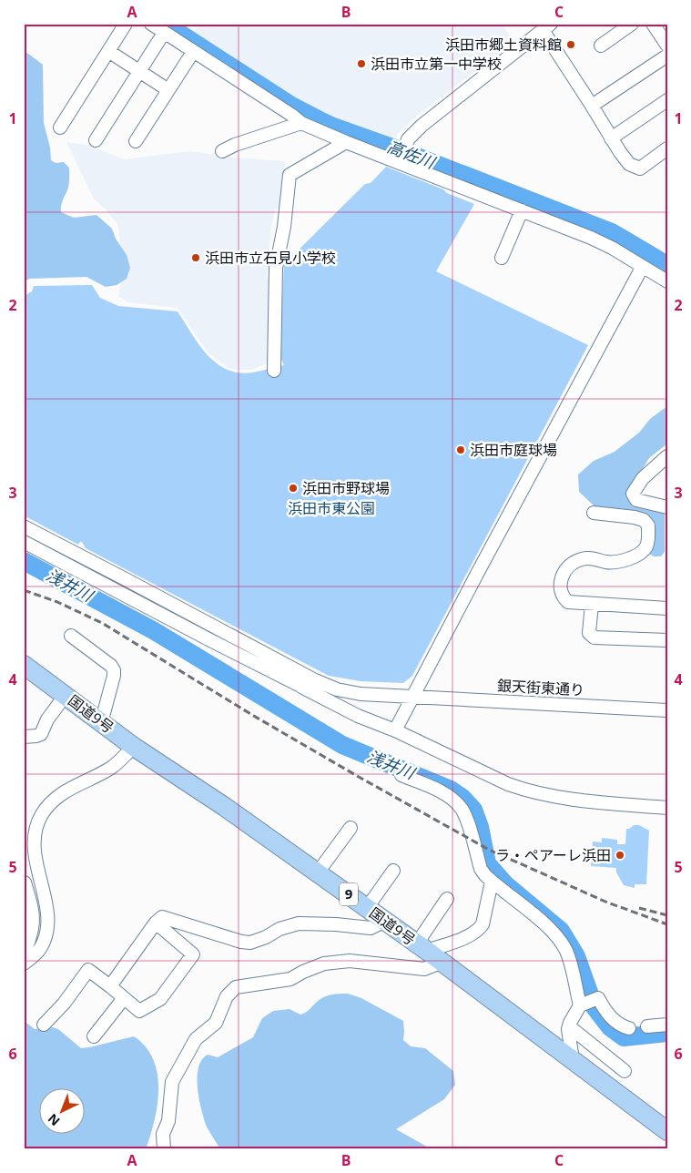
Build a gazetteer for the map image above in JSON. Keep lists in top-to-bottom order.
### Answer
{
  "streets": {
    "highway": ["国道9号", "9"],
    "street": ["銀天街東通り"]
  },
  "water": ["高佐川", "浅井川"],
  "parks": ["浜田市東公園"],
  "places": [
    "浜田市郷土資料館",
    "浜田市立第一中学校",
    "浜田市立石見小学校",
    "浜田市庭球場",
    "浜田市野球場",
    "ラ・ペアーレ浜田"
  ],
  "north": "bottom left",
  "grid": {
    "columns": ["A", "B", "C"],
    "rows": [
      "1",
      "2",
      "3",
      "4",
      "5",
      "6"
    ]
  }
}
